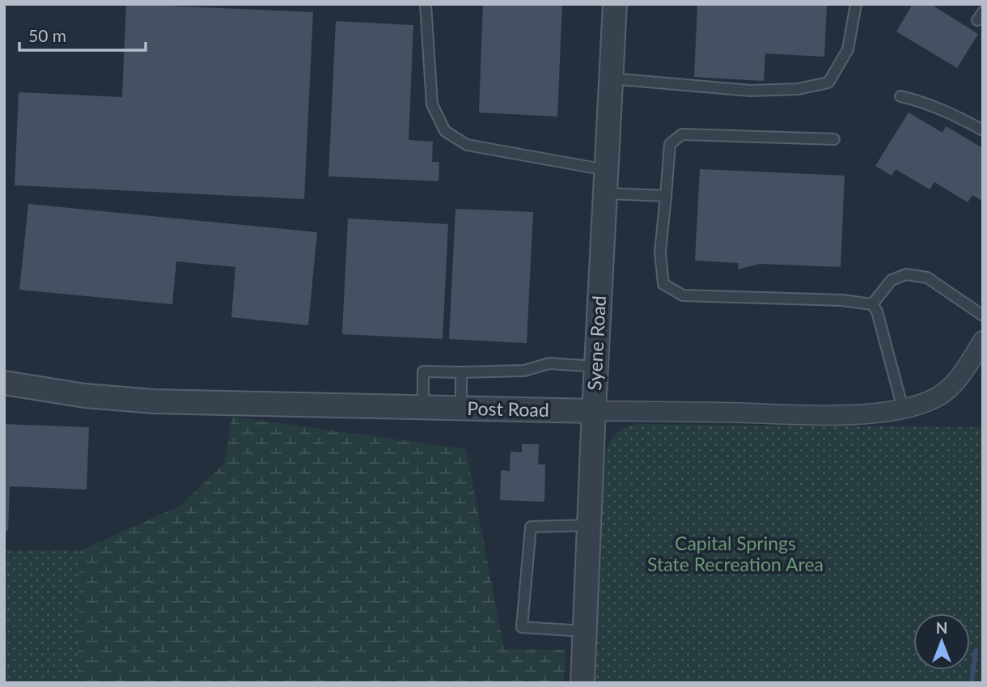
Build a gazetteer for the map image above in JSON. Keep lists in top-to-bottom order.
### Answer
{
  "streets": {
    "street": ["Syene Road", "Post Road"]
  },
  "crossings": [
    ["Syene Road", "Post Road"]
  ],
  "parks": ["Capital Springs State Recreation Area"],
  "scale_bar": "50 m",
  "north": "top"
}
